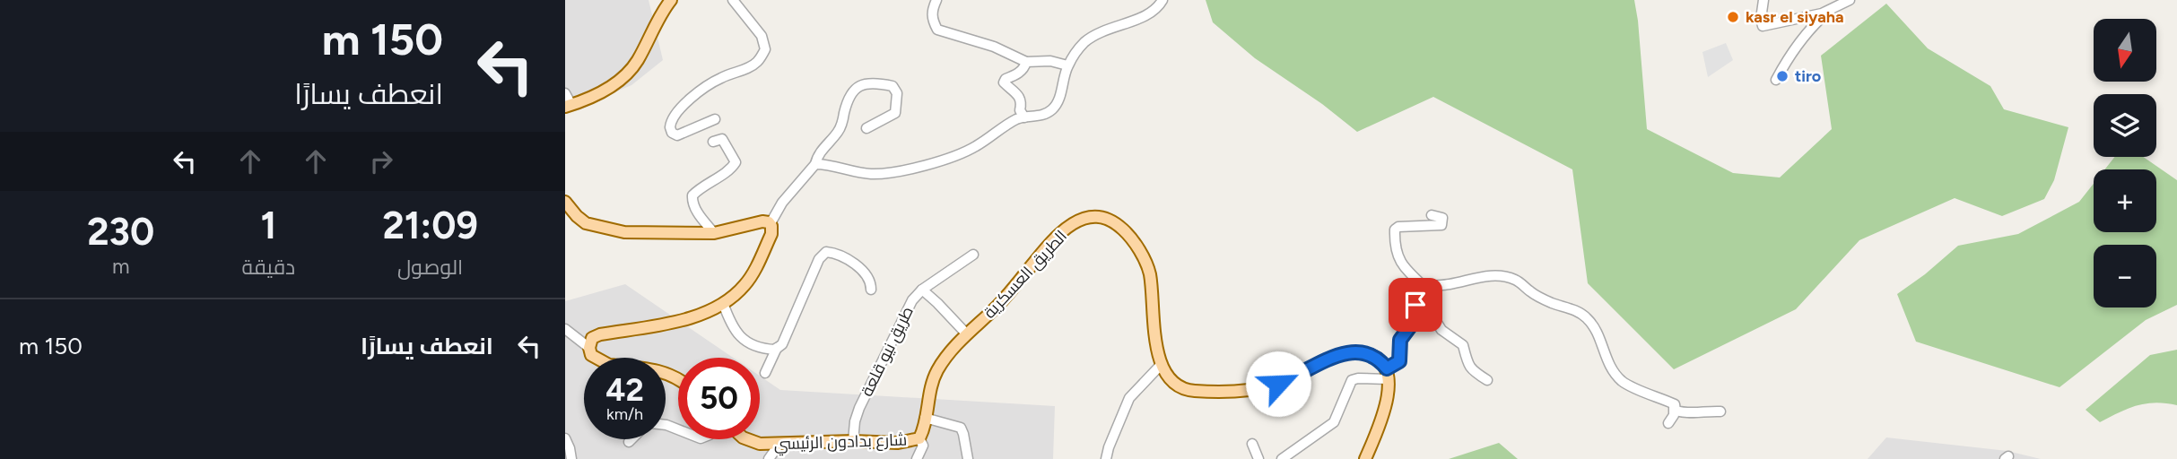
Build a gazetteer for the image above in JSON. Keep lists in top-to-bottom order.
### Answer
{
  "streets": {
    "main road": ["الطريق العسكرية", "شارع بدادون الرئيسي"],
    "street": ["طريق نيو قلعة"]
  },
  "crossings": [
    ["الطريق العسكرية", "شارع بدادون الرئيسي"],
    ["طريق نيو قلعة", "شارع بدادون الرئيسي"]
  ],
  "places": ["kasr el siyaha", "tiro"],
  "north": "bottom",
  "page": {
    "turn": ["150 m", "انعطف يسارًا"],
    "map_buttons": ["+", "−"],
    "eta": [
      "21:09",
      "الوصول",
      "1",
      "دقيقة",
      "230",
      "m"
    ],
    "list": [
      {
        "name": "انعطف يسارًا",
        "value": "150 m"
      }
    ],
    "speed": "42 km/h",
    "limit": "50"
  }
}
